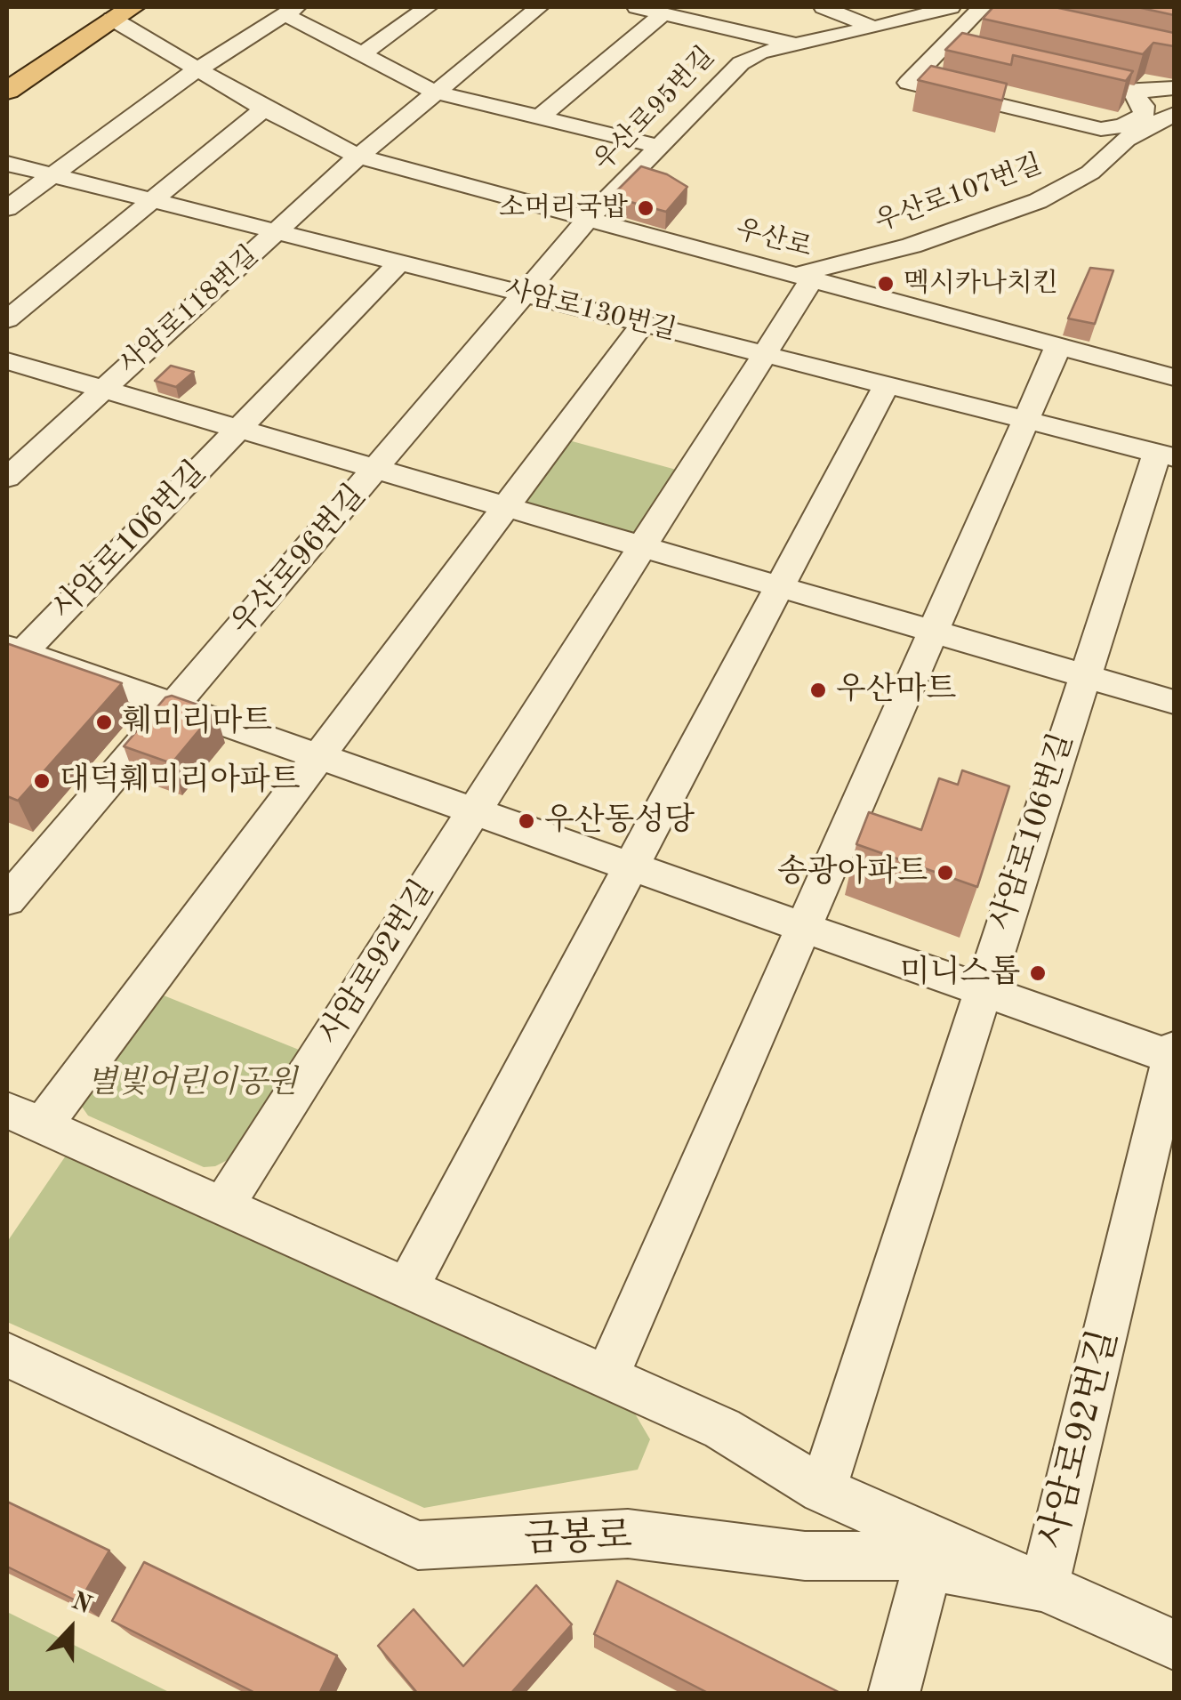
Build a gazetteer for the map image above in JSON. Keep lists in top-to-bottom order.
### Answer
{
  "streets": {
    "street": [
      "우산로95번길",
      "우산로107번길",
      "우산로",
      "사암로118번길",
      "사암로130번길",
      "사암로106번길",
      "우산로96번길",
      "사암로92번길",
      "금봉로"
    ]
  },
  "crossings": [
    ["우산로95번길", "우산로"],
    ["우산로95번길", "우산로96번길"],
    ["우산로107번길", "우산로"],
    ["우산로", "우산로96번길"],
    ["사암로118번길", "사암로130번길"],
    ["사암로118번길", "사암로106번길"],
    ["사암로118번길", "우산로96번길"],
    ["사암로130번길", "우산로96번길"],
    ["사암로106번길", "우산로96번길"],
    ["사암로106번길", "사암로92번길"],
    ["사암로92번길", "금봉로"]
  ],
  "parks": ["별빛어린이공원"],
  "places": [
    "소머리국밥",
    "멕시카나치킨",
    "우산마트",
    "훼미리마트",
    "대덕훼미리아파트",
    "우산동성당",
    "송광아파트",
    "미니스톱"
  ],
  "north": "top"
}
